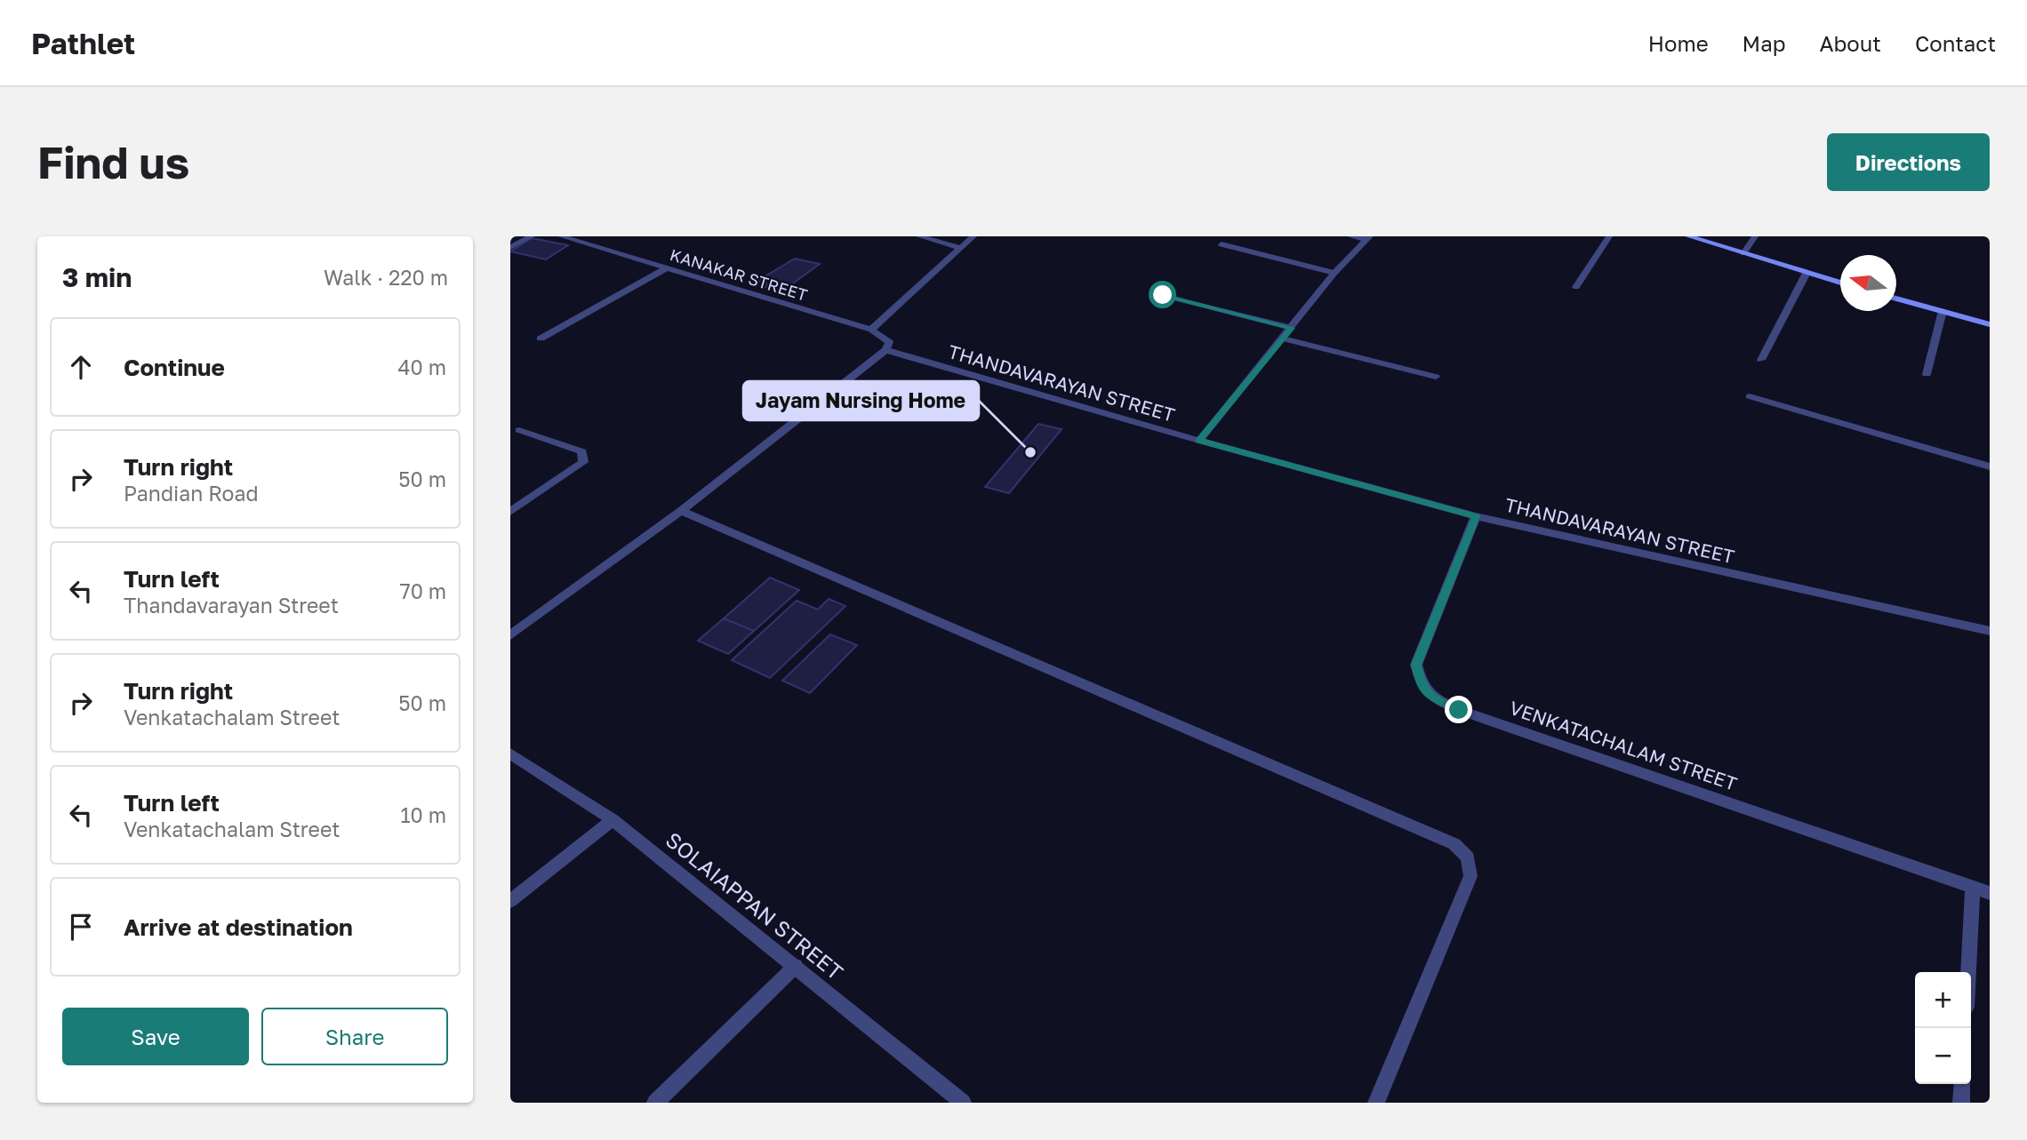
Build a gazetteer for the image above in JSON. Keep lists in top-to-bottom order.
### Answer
{
  "streets": {
    "street": [
      "KANAKAR STREET",
      "THANDAVARAYAN STREET",
      "VENKATACHALAM STREET",
      "SOLAIAPPAN STREET"
    ]
  },
  "crossings": [
    ["THANDAVARAYAN STREET", "VENKATACHALAM STREET"]
  ],
  "places": ["Jayam Nursing Home"],
  "north": "left",
  "page": {
    "header": "Pathlet",
    "nav": [
      "Home",
      "Map",
      "About",
      "Contact"
    ],
    "buttons": [
      "Directions",
      ["Save", "Share"]
    ],
    "title": "Find us",
    "heading": ["3 min", "Walk · 220 m"],
    "list": [
      ["Continue", "40 m"],
      ["Turn right", "Pandian Road", "50 m"],
      ["Turn left", "Thandavarayan Street", "70 m"],
      ["Turn right", "Venkatachalam Street", "50 m"],
      ["Turn left", "Venkatachalam Street", "10 m"],
      "Arrive at destination"
    ],
    "map_buttons": ["+", "−"]
  }
}
